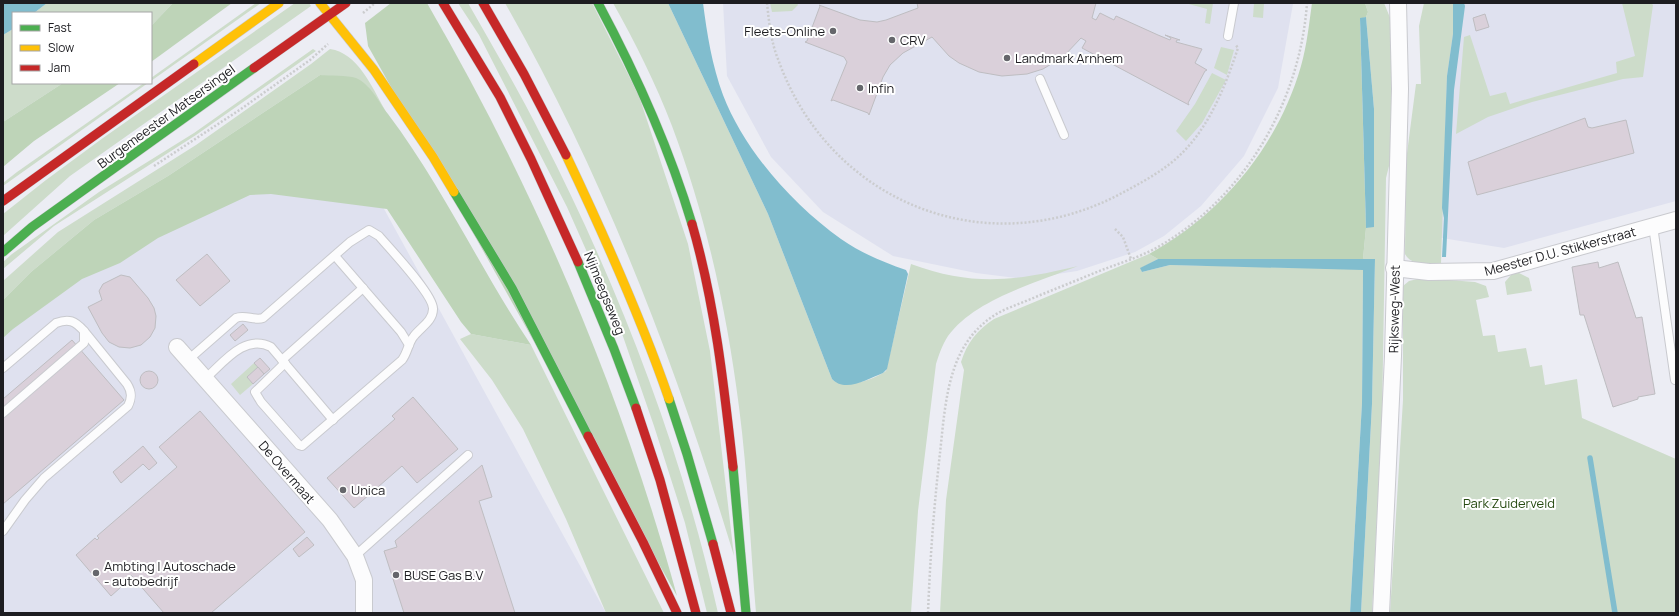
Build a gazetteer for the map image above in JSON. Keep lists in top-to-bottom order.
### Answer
{
  "streets": {
    "main road": ["Burgemeester Matsersingel", "Nijmeegseweg"],
    "street": ["Meester D.U. Stikkerstraat", "Rijksweg-West", "De Overmaat"]
  },
  "crossings": [
    ["Meester D.U. Stikkerstraat", "Rijksweg-West"]
  ],
  "parks": ["Park Zuiderveld"],
  "places": [
    "Fleets-Online",
    "CRV",
    "Landmark Arnhem",
    "Infin",
    "Unica",
    "Ambting | Autoschade - autobedrijf",
    "BUSE Gas B.V"
  ],
  "legend": ["Fast", "Slow", "Jam"]
}
